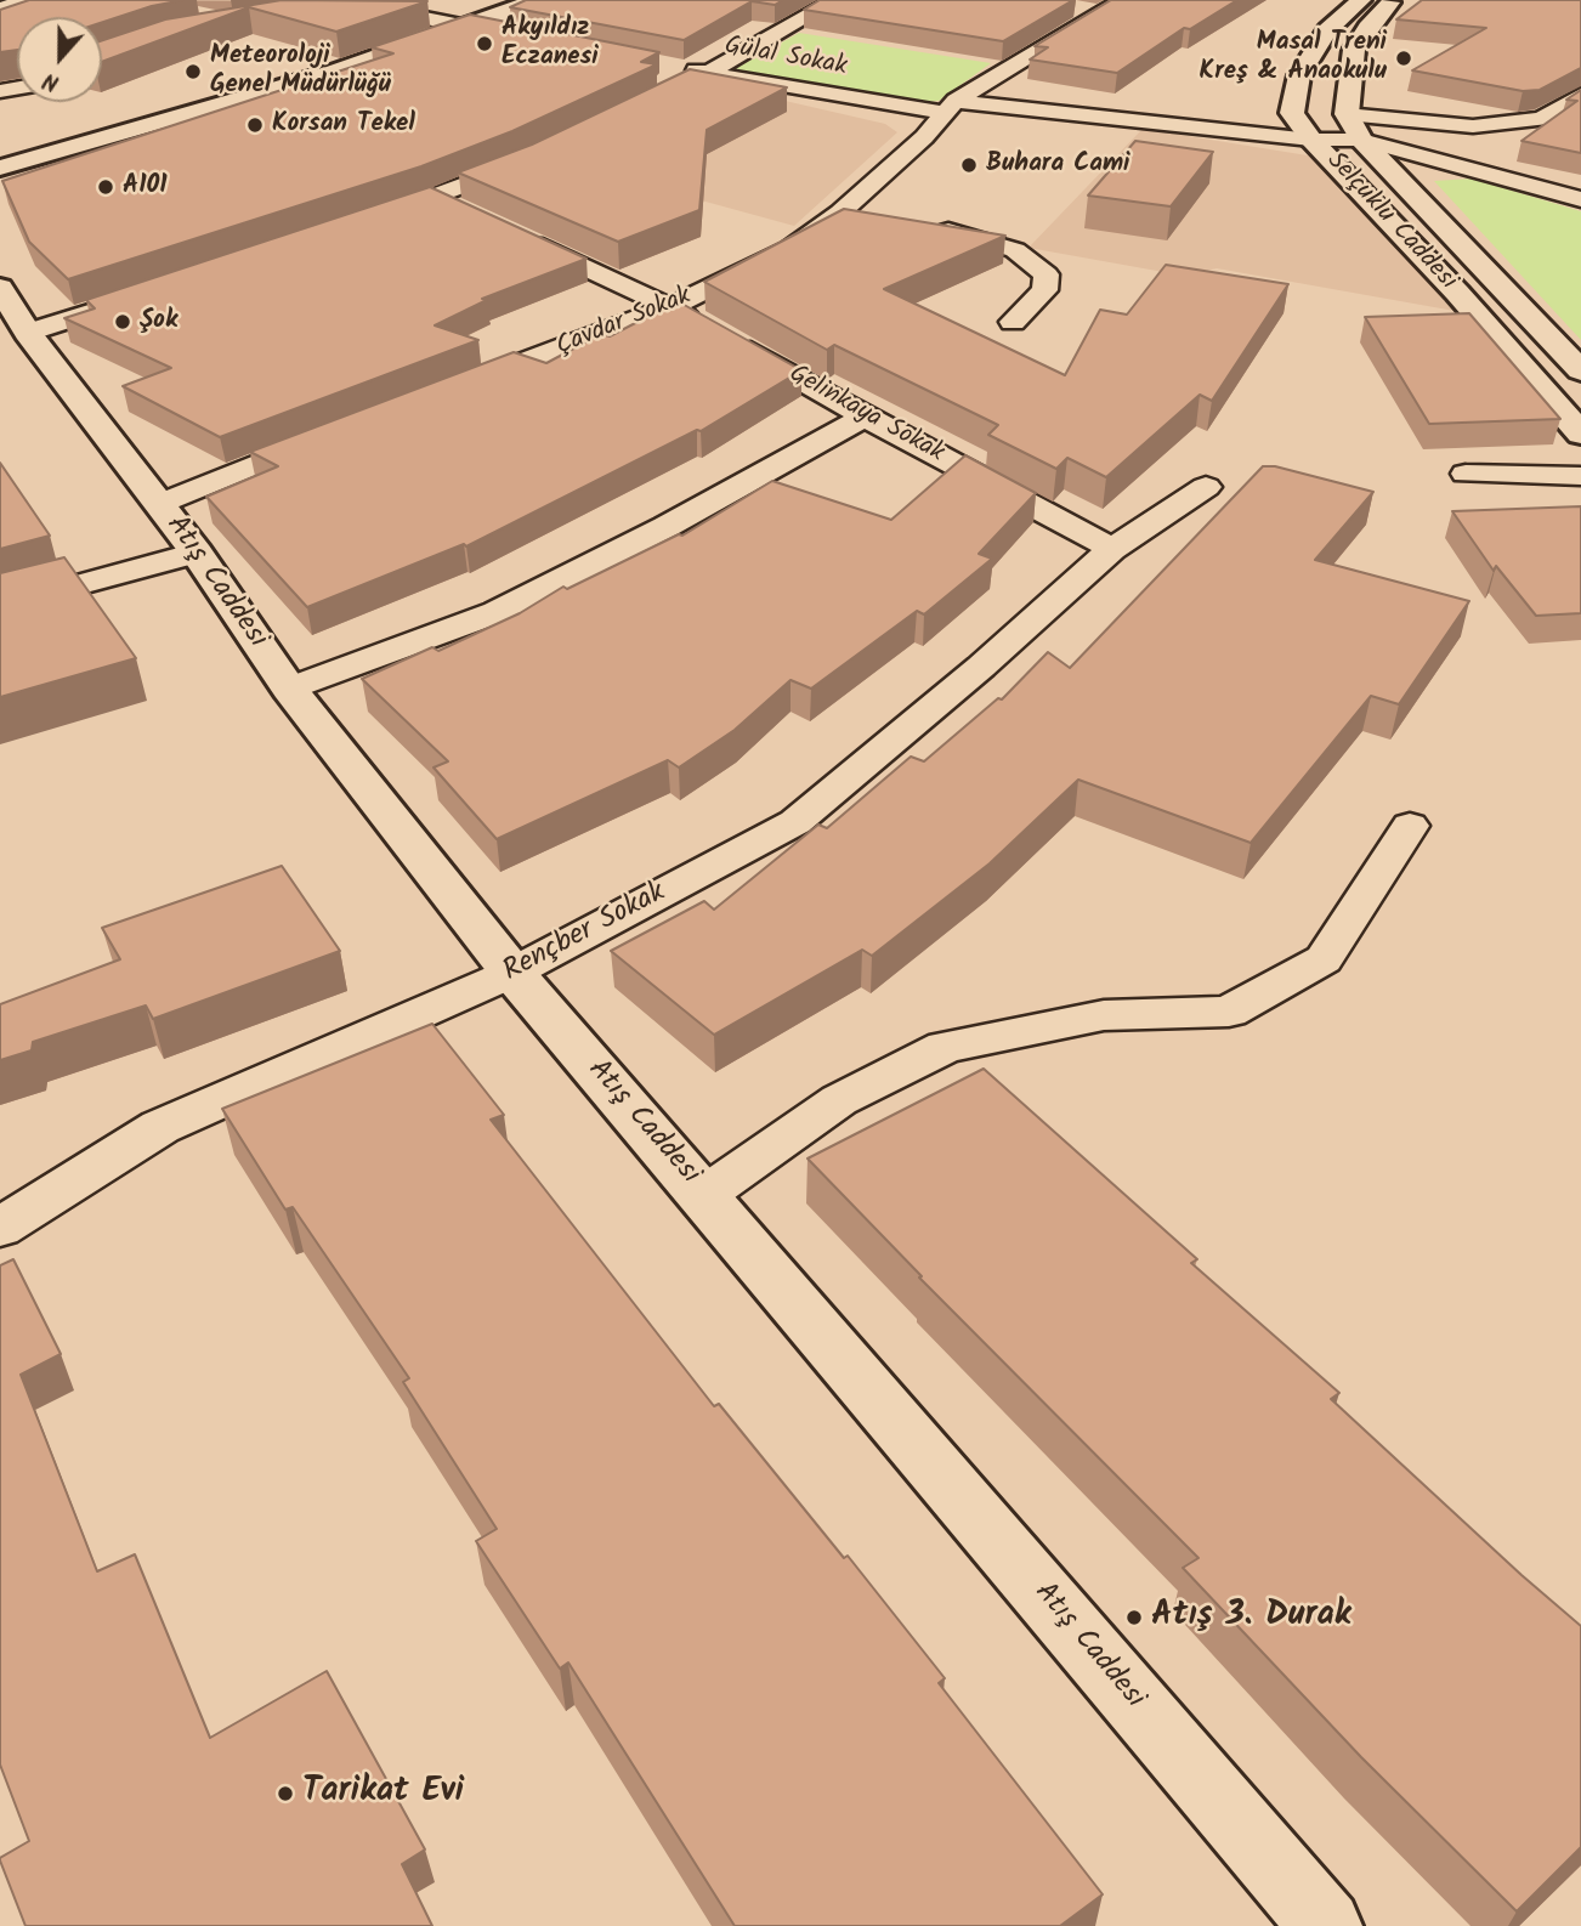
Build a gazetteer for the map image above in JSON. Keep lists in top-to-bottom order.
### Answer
{
  "streets": {
    "main road": ["Selçuklu Caddesi", "Atış Caddesi"],
    "street": [
      "Gülal Sokak",
      "Çavdar Sokak",
      "Gelinkaya Sokak",
      "Rençber Sokak"
    ]
  },
  "crossings": [
    ["Gülal Sokak", "Çavdar Sokak"],
    ["Çavdar Sokak", "Gelinkaya Sokak"],
    ["Gelinkaya Sokak", "Rençber Sokak"],
    ["Atış Caddesi", "Rençber Sokak"]
  ],
  "places": [
    "Akyıldız Eczanesi",
    "Masal Treni Kreş & Anaokulu",
    "Meteoroloji Genel Müdürlüğü",
    "Korsan Tekel",
    "Buhara Cami",
    "A101",
    "Şok",
    "Atış 3. Durak",
    "Tarikat Evi"
  ],
  "north": "bottom"
}
